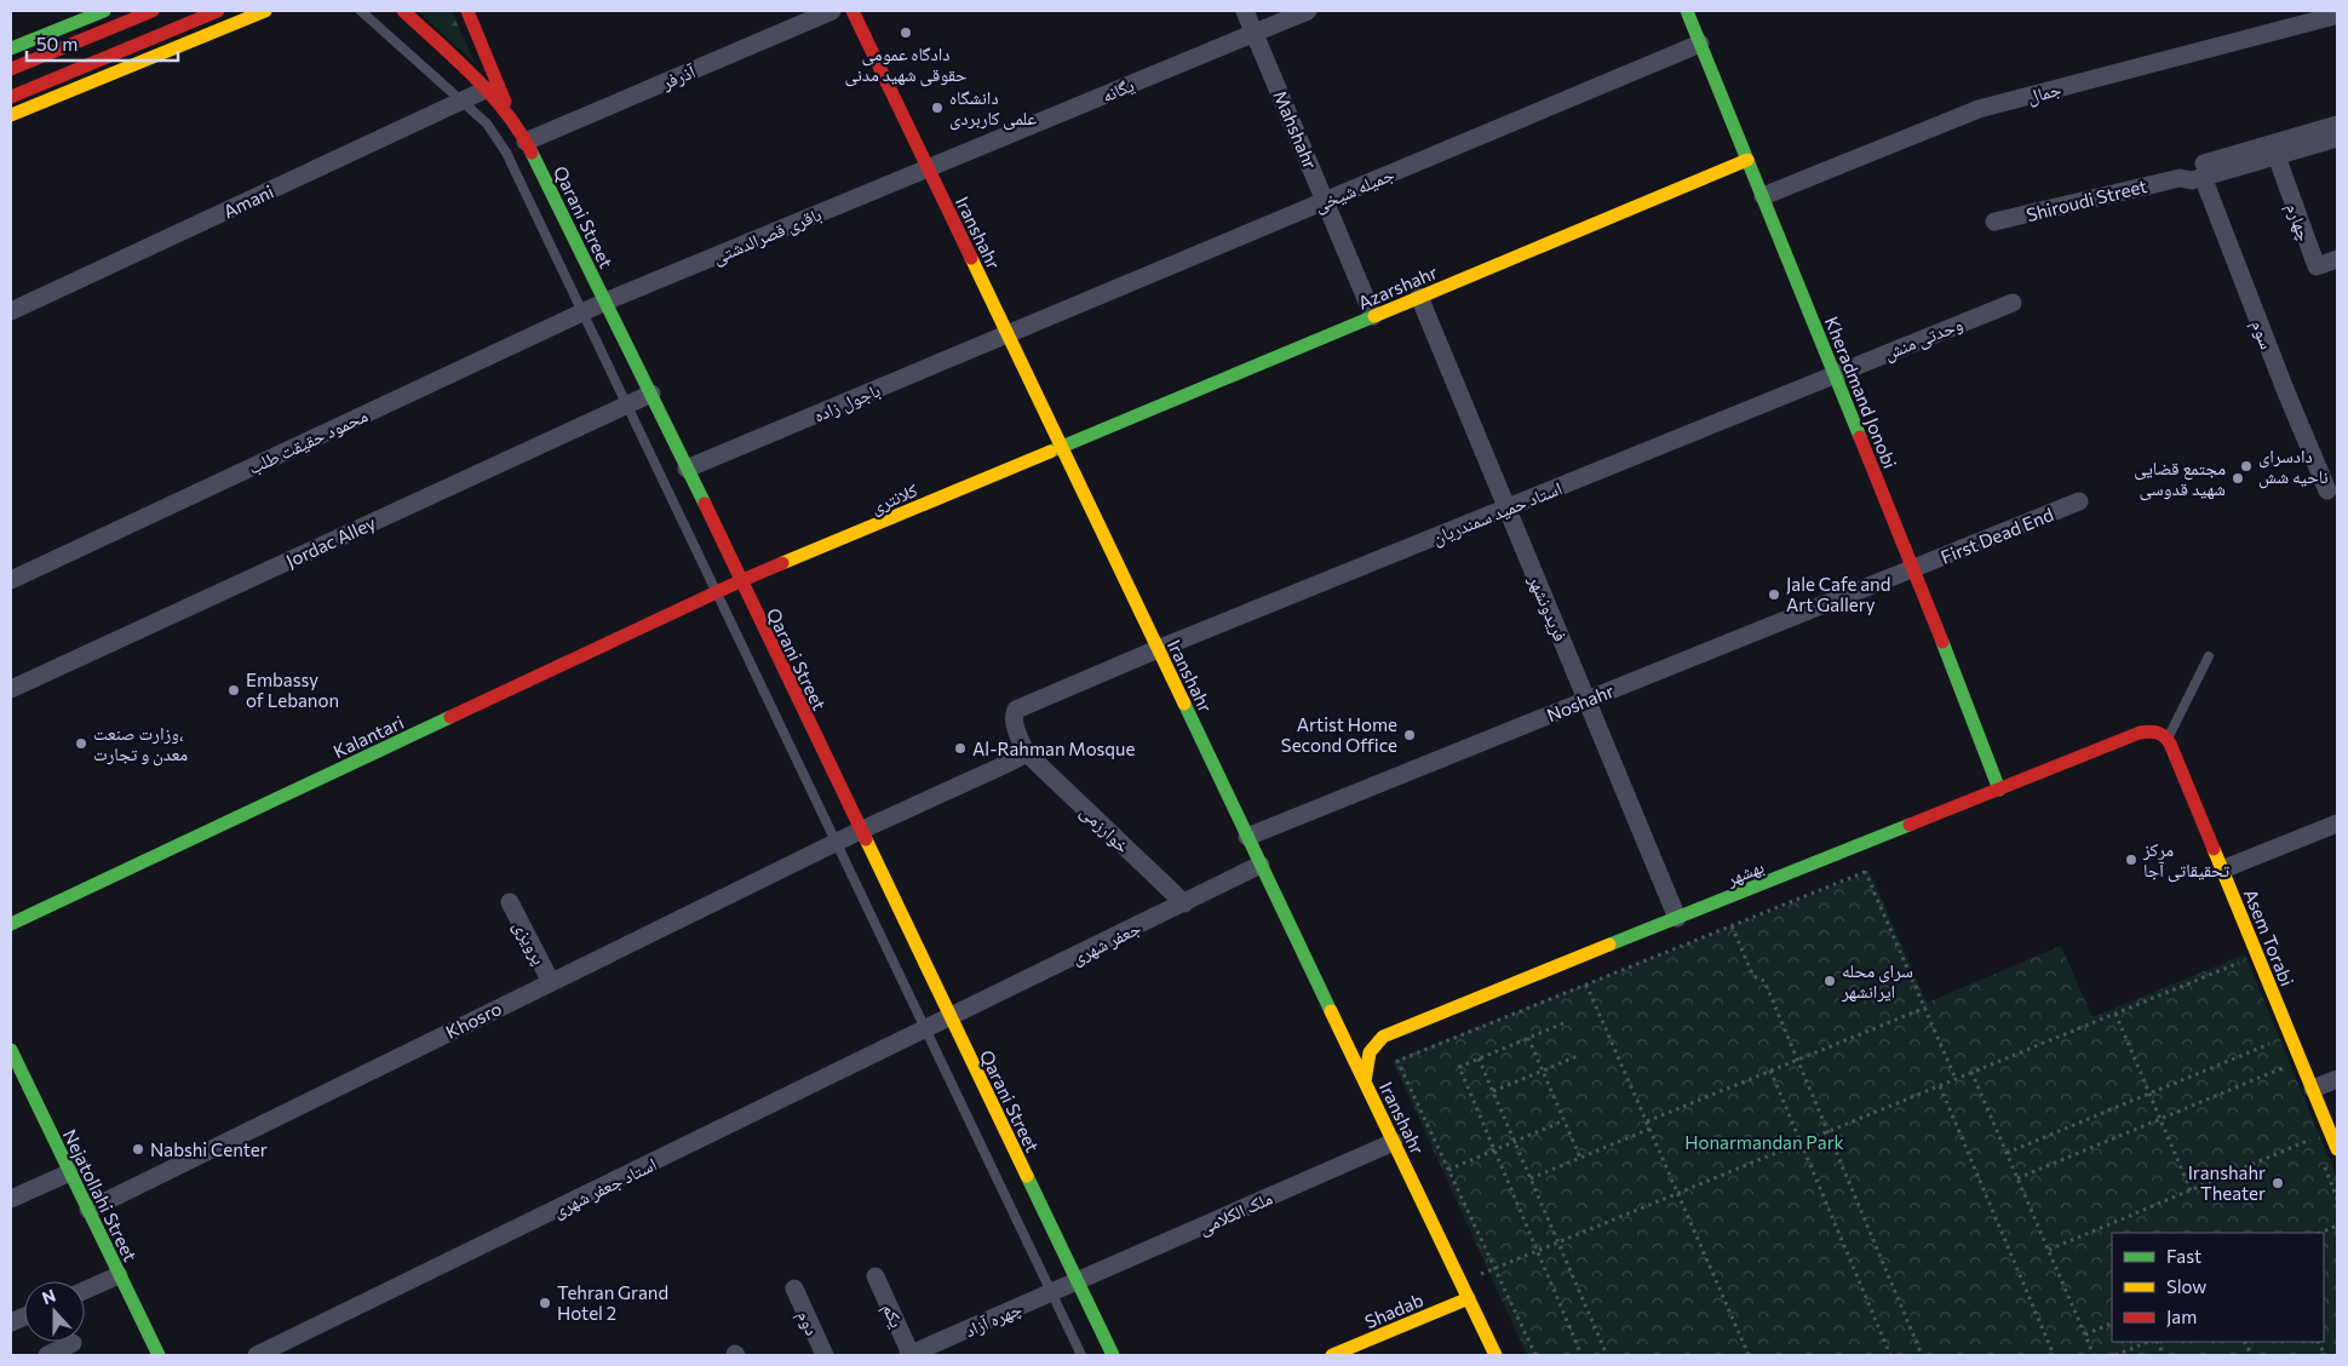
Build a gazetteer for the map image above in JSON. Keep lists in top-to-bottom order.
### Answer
{
  "streets": {
    "main road": [
      "Qarani Street",
      "Iranshahr",
      "Azarshahr",
      "Kheradmand Jonobi",
      "کلانتری",
      "Kalantari",
      "بهشهر",
      "Asem Torabi",
      "Nejatollahi Street",
      "Shadab"
    ],
    "street": [
      "آذرفر",
      "یگانه",
      "جمال",
      "Mahshahr",
      "جمیله شیخی",
      "Shiroudi Street",
      "Amani",
      "چهارم",
      "باقری قصرالدشتی",
      "سوم",
      "وحدتی منش",
      "باجول زاده",
      "محمود حقیقت طلب",
      "استاد حمید سمندریان",
      "First Dead End",
      "Jordac Alley",
      "فریدونشهر",
      "Noshahr",
      "خوارزمی",
      "پرویزی",
      "جعفر شهری",
      "Khosro",
      "استاد جعفر شهری",
      "ملک الکلامی",
      "یکم",
      "چهره آزاد",
      "دوم"
    ]
  },
  "crossings": [
    ["آذرفر", "Qarani Street"],
    ["یگانه", "Mahshahr"],
    ["یگانه", "Iranshahr"],
    ["یگانه", "باقری قصرالدشتی"],
    ["جمال", "Kheradmand Jonobi"],
    ["Mahshahr", "جمیله شیخی"],
    ["Mahshahr", "Azarshahr"],
    ["جمیله شیخی", "Iranshahr"],
    ["جمیله شیخی", "Kheradmand Jonobi"],
    ["جمیله شیخی", "باجول زاده"],
    ["Shiroudi Street", "چهارم"],
    ["Shiroudi Street", "سوم"],
    ["Amani", "Qarani Street"],
    ["Qarani Street", "باقری قصرالدشتی"],
    ["Qarani Street", "باجول زاده"],
    ["Qarani Street", "محمود حقیقت طلب"],
    ["Qarani Street", "کلانتری"],
    ["Qarani Street", "Jordac Alley"],
    ["Qarani Street", "Kalantari"],
    ["Qarani Street", "جعفر شهری"],
    ["Qarani Street", "Khosro"],
    ["Qarani Street", "استاد جعفر شهری"],
    ["Qarani Street", "ملک الکلامی"],
    ["Qarani Street", "چهره آزاد"],
    ["Iranshahr", "باقری قصرالدشتی"],
    ["Iranshahr", "Azarshahr"],
    ["Iranshahr", "باجول زاده"],
    ["Iranshahr", "کلانتری"],
    ["Iranshahr", "استاد حمید سمندریان"],
    ["Iranshahr", "Noshahr"],
    ["Iranshahr", "بهشهر"],
    ["Iranshahr", "جعفر شهری"],
    ["Iranshahr", "ملک الکلامی"],
    ["Iranshahr", "Shadab"],
    ["باقری قصرالدشتی", "محمود حقیقت طلب"],
    ["Azarshahr", "Kheradmand Jonobi"],
    ["Azarshahr", "کلانتری"],
    ["Azarshahr", "فریدونشهر"],
    ["وحدتی منش", "Kheradmand Jonobi"],
    ["وحدتی منش", "استاد حمید سمندریان"],
    ["Kheradmand Jonobi", "استاد حمید سمندریان"],
    ["Kheradmand Jonobi", "First Dead End"],
    ["Kheradmand Jonobi", "Noshahr"],
    ["Kheradmand Jonobi", "بهشهر"],
    ["کلانتری", "Kalantari"],
    ["استاد حمید سمندریان", "فریدونشهر"],
    ["استاد حمید سمندریان", "خوارزمی"],
    ["استاد حمید سمندریان", "Khosro"],
    ["First Dead End", "Noshahr"],
    ["فریدونشهر", "Noshahr"],
    ["فریدونشهر", "بهشهر"],
    ["خوارزمی", "جعفر شهری"],
    ["خوارزمی", "Khosro"],
    ["بهشهر", "Asem Torabi"],
    ["پرویزی", "Khosro"],
    ["جعفر شهری", "استاد جعفر شهری"],
    ["Khosro", "Nejatollahi Street"],
    ["ملک الکلامی", "چهره آزاد"],
    ["یکم", "چهره آزاد"]
  ],
  "parks": ["Honarmandan Park"],
  "places": [
    "دادگاه عمومی حقوقی شهید مدنی",
    "دانشگاه علمی کاربردی",
    "دادسرای ناحیه شش",
    "مجتمع قضایی شهید قدوسی",
    "Jale Cafe and Art Gallery",
    "Embassy of Lebanon",
    "Artist Home Second Office",
    "وزارت صنعت، معدن و تجارت",
    "Al-Rahman Mosque",
    "مرکز تحقیقاتی آجا",
    "سرای محله ایرانشهر",
    "Nabshi Center",
    "Iranshahr Theater",
    "Tehran Grand Hotel 2"
  ],
  "legend": ["Fast", "Slow", "Jam"],
  "scale_bar": "50 m",
  "north": "top"
}
